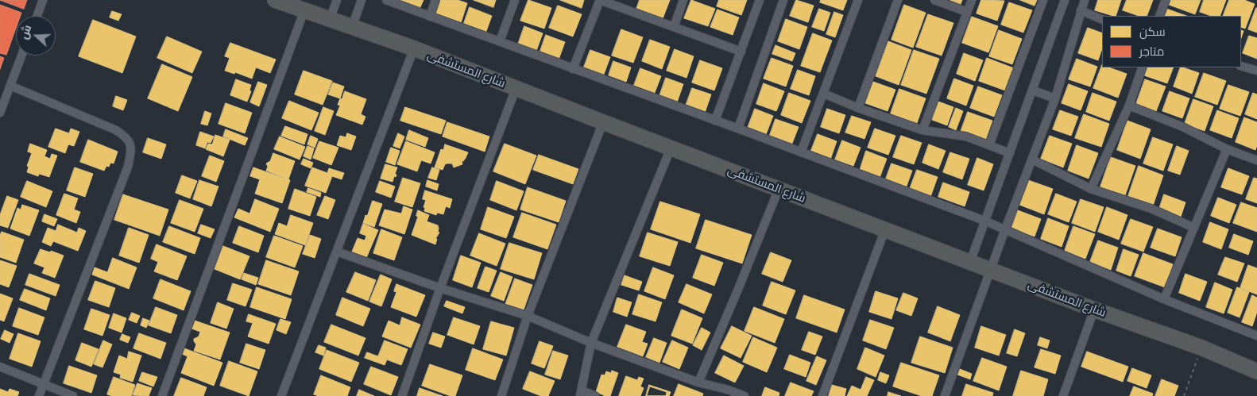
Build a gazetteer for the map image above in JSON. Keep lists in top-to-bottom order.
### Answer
{
  "streets": {
    "highway": ["شارع المستشفى"]
  },
  "legend": ["سكن", "متاجر"],
  "north": "left"
}
